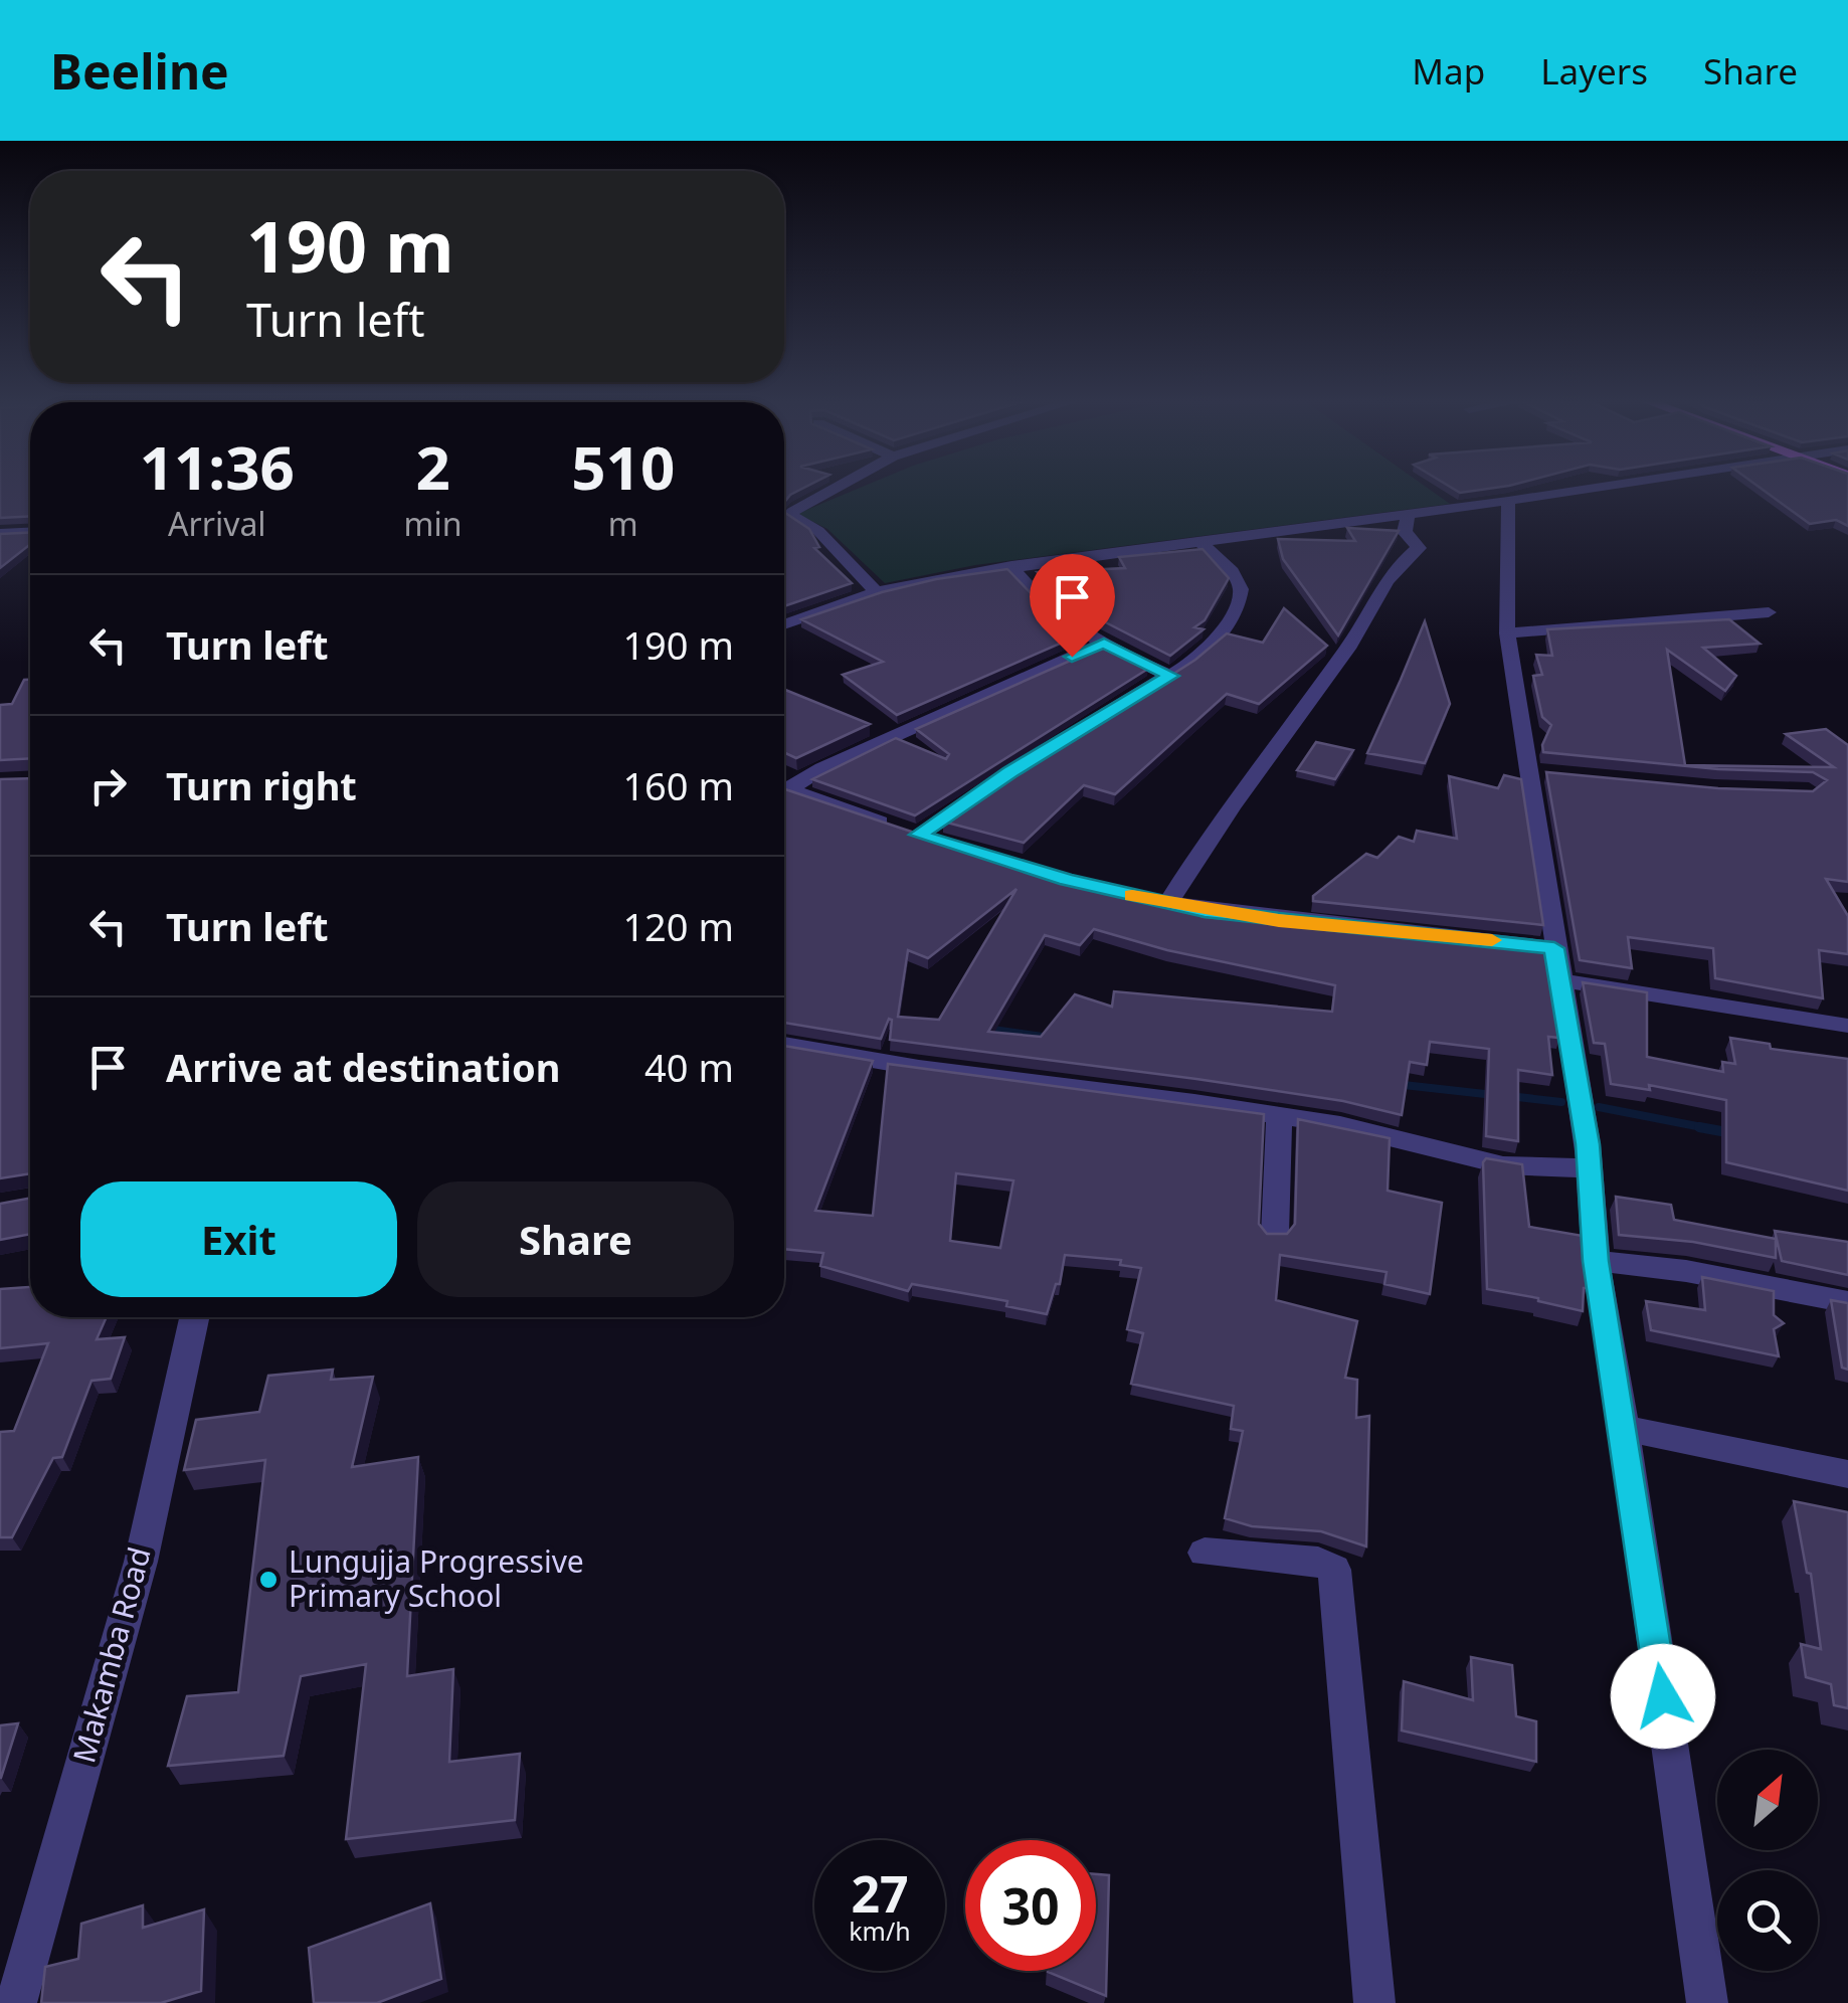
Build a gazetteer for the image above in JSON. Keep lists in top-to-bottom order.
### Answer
{
  "streets": {
    "street": ["Makamba Road"]
  },
  "places": ["Lungujja Progressive Primary School"],
  "north": "top right",
  "page": {
    "header": "Beeline",
    "nav": ["Map", "Layers", "Share"],
    "turn": ["190 m", "Turn left"],
    "eta": [
      "11:36",
      "Arrival",
      "2",
      "min",
      "510",
      "m"
    ],
    "list": [
      {
        "name": "Turn left",
        "value": "190 m"
      },
      {
        "name": "Turn right",
        "value": "160 m"
      },
      {
        "name": "Turn left",
        "value": "120 m"
      },
      {
        "name": "Arrive at destination",
        "value": "40 m"
      }
    ],
    "buttons": ["Exit", "Share"],
    "speed": "27 km/h",
    "limit": "30"
  }
}
